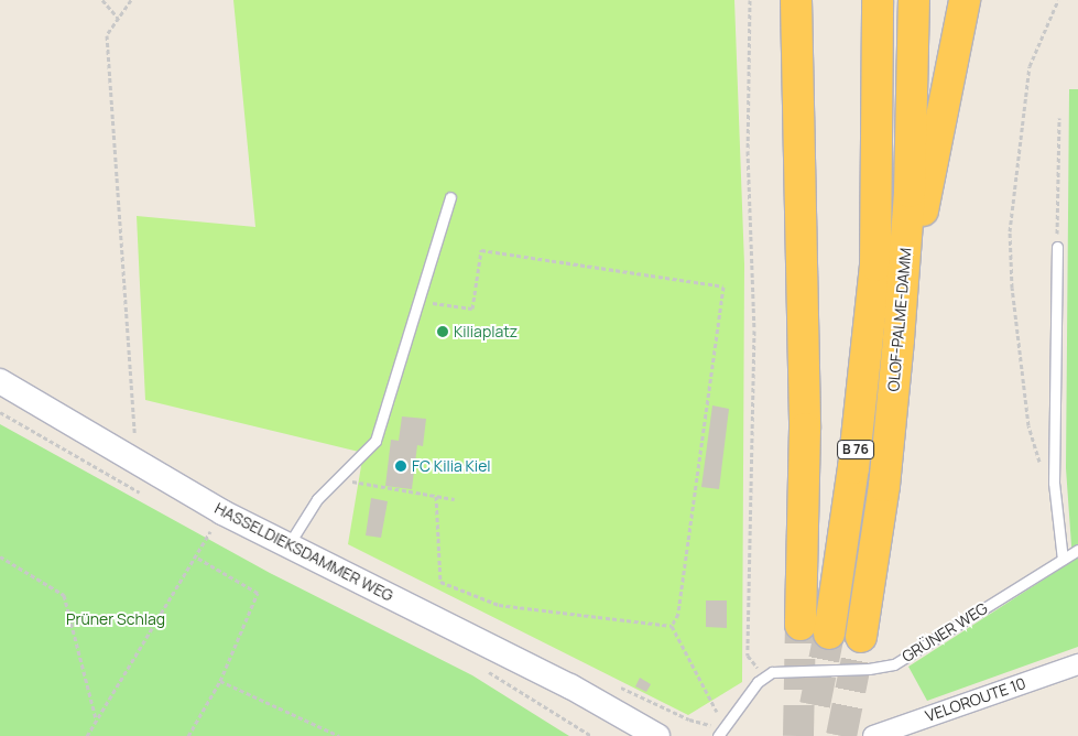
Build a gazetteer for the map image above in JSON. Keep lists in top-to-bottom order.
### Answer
{
  "streets": {
    "highway": ["OLOF-PALME-DAMM", "B 76"],
    "street": ["HASSELDIEKSDAMMER WEG", "VELOROUTE 10"],
    "lane": ["GRÜNER WEG"]
  },
  "parks": ["Prüner Schlag"],
  "places": ["Kiliaplatz", "FC Kilia Kiel"]
}
